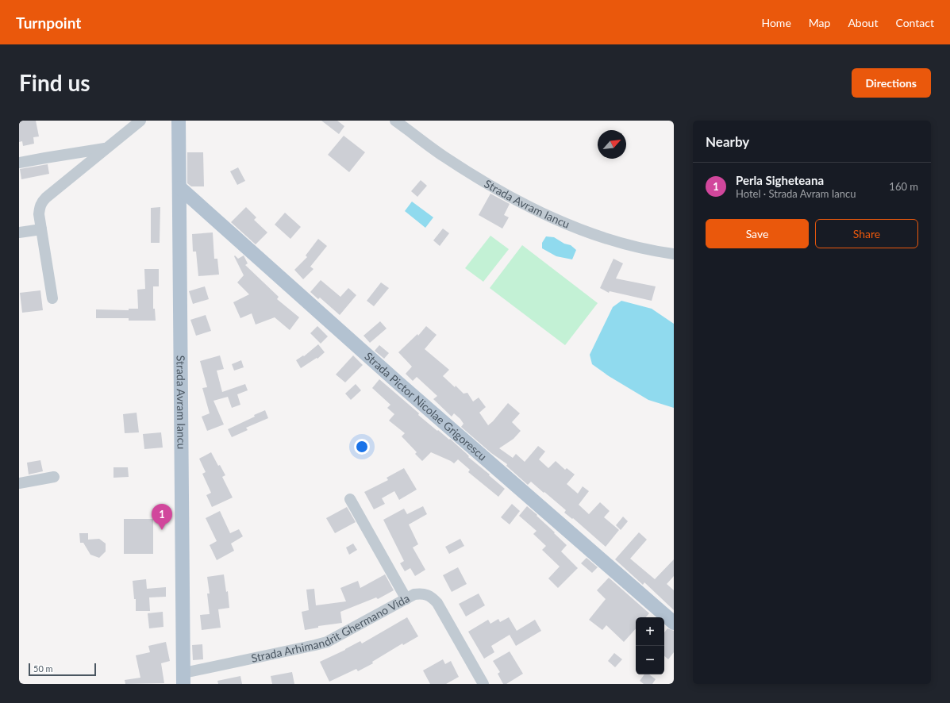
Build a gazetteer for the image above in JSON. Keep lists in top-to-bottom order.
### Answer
{
  "streets": {
    "main road": ["Strada Avram Iancu", "Strada Pictor Nicolae Grigorescu"],
    "street": ["Strada Arhimandrit Ghermano Vida"]
  },
  "crossings": [
    ["Strada Avram Iancu", "Strada Pictor Nicolae Grigorescu"],
    ["Strada Avram Iancu", "Strada Arhimandrit Ghermano Vida"]
  ],
  "scale_bar": "50 m",
  "north": "top right",
  "page": {
    "header": "Turnpoint",
    "nav": [
      "Home",
      "Map",
      "About",
      "Contact"
    ],
    "buttons": [
      "Directions",
      ["Save", "Share"]
    ],
    "title": "Find us",
    "heading": "Nearby",
    "list": [
      {
        "mark": "1",
        "name": "Perla Sigheteana",
        "note": "Hotel · Strada Avram Iancu",
        "value": "160 m"
      }
    ],
    "pins": "1",
    "map_buttons": ["+", "−"],
    "scale": "50 m"
  }
}
